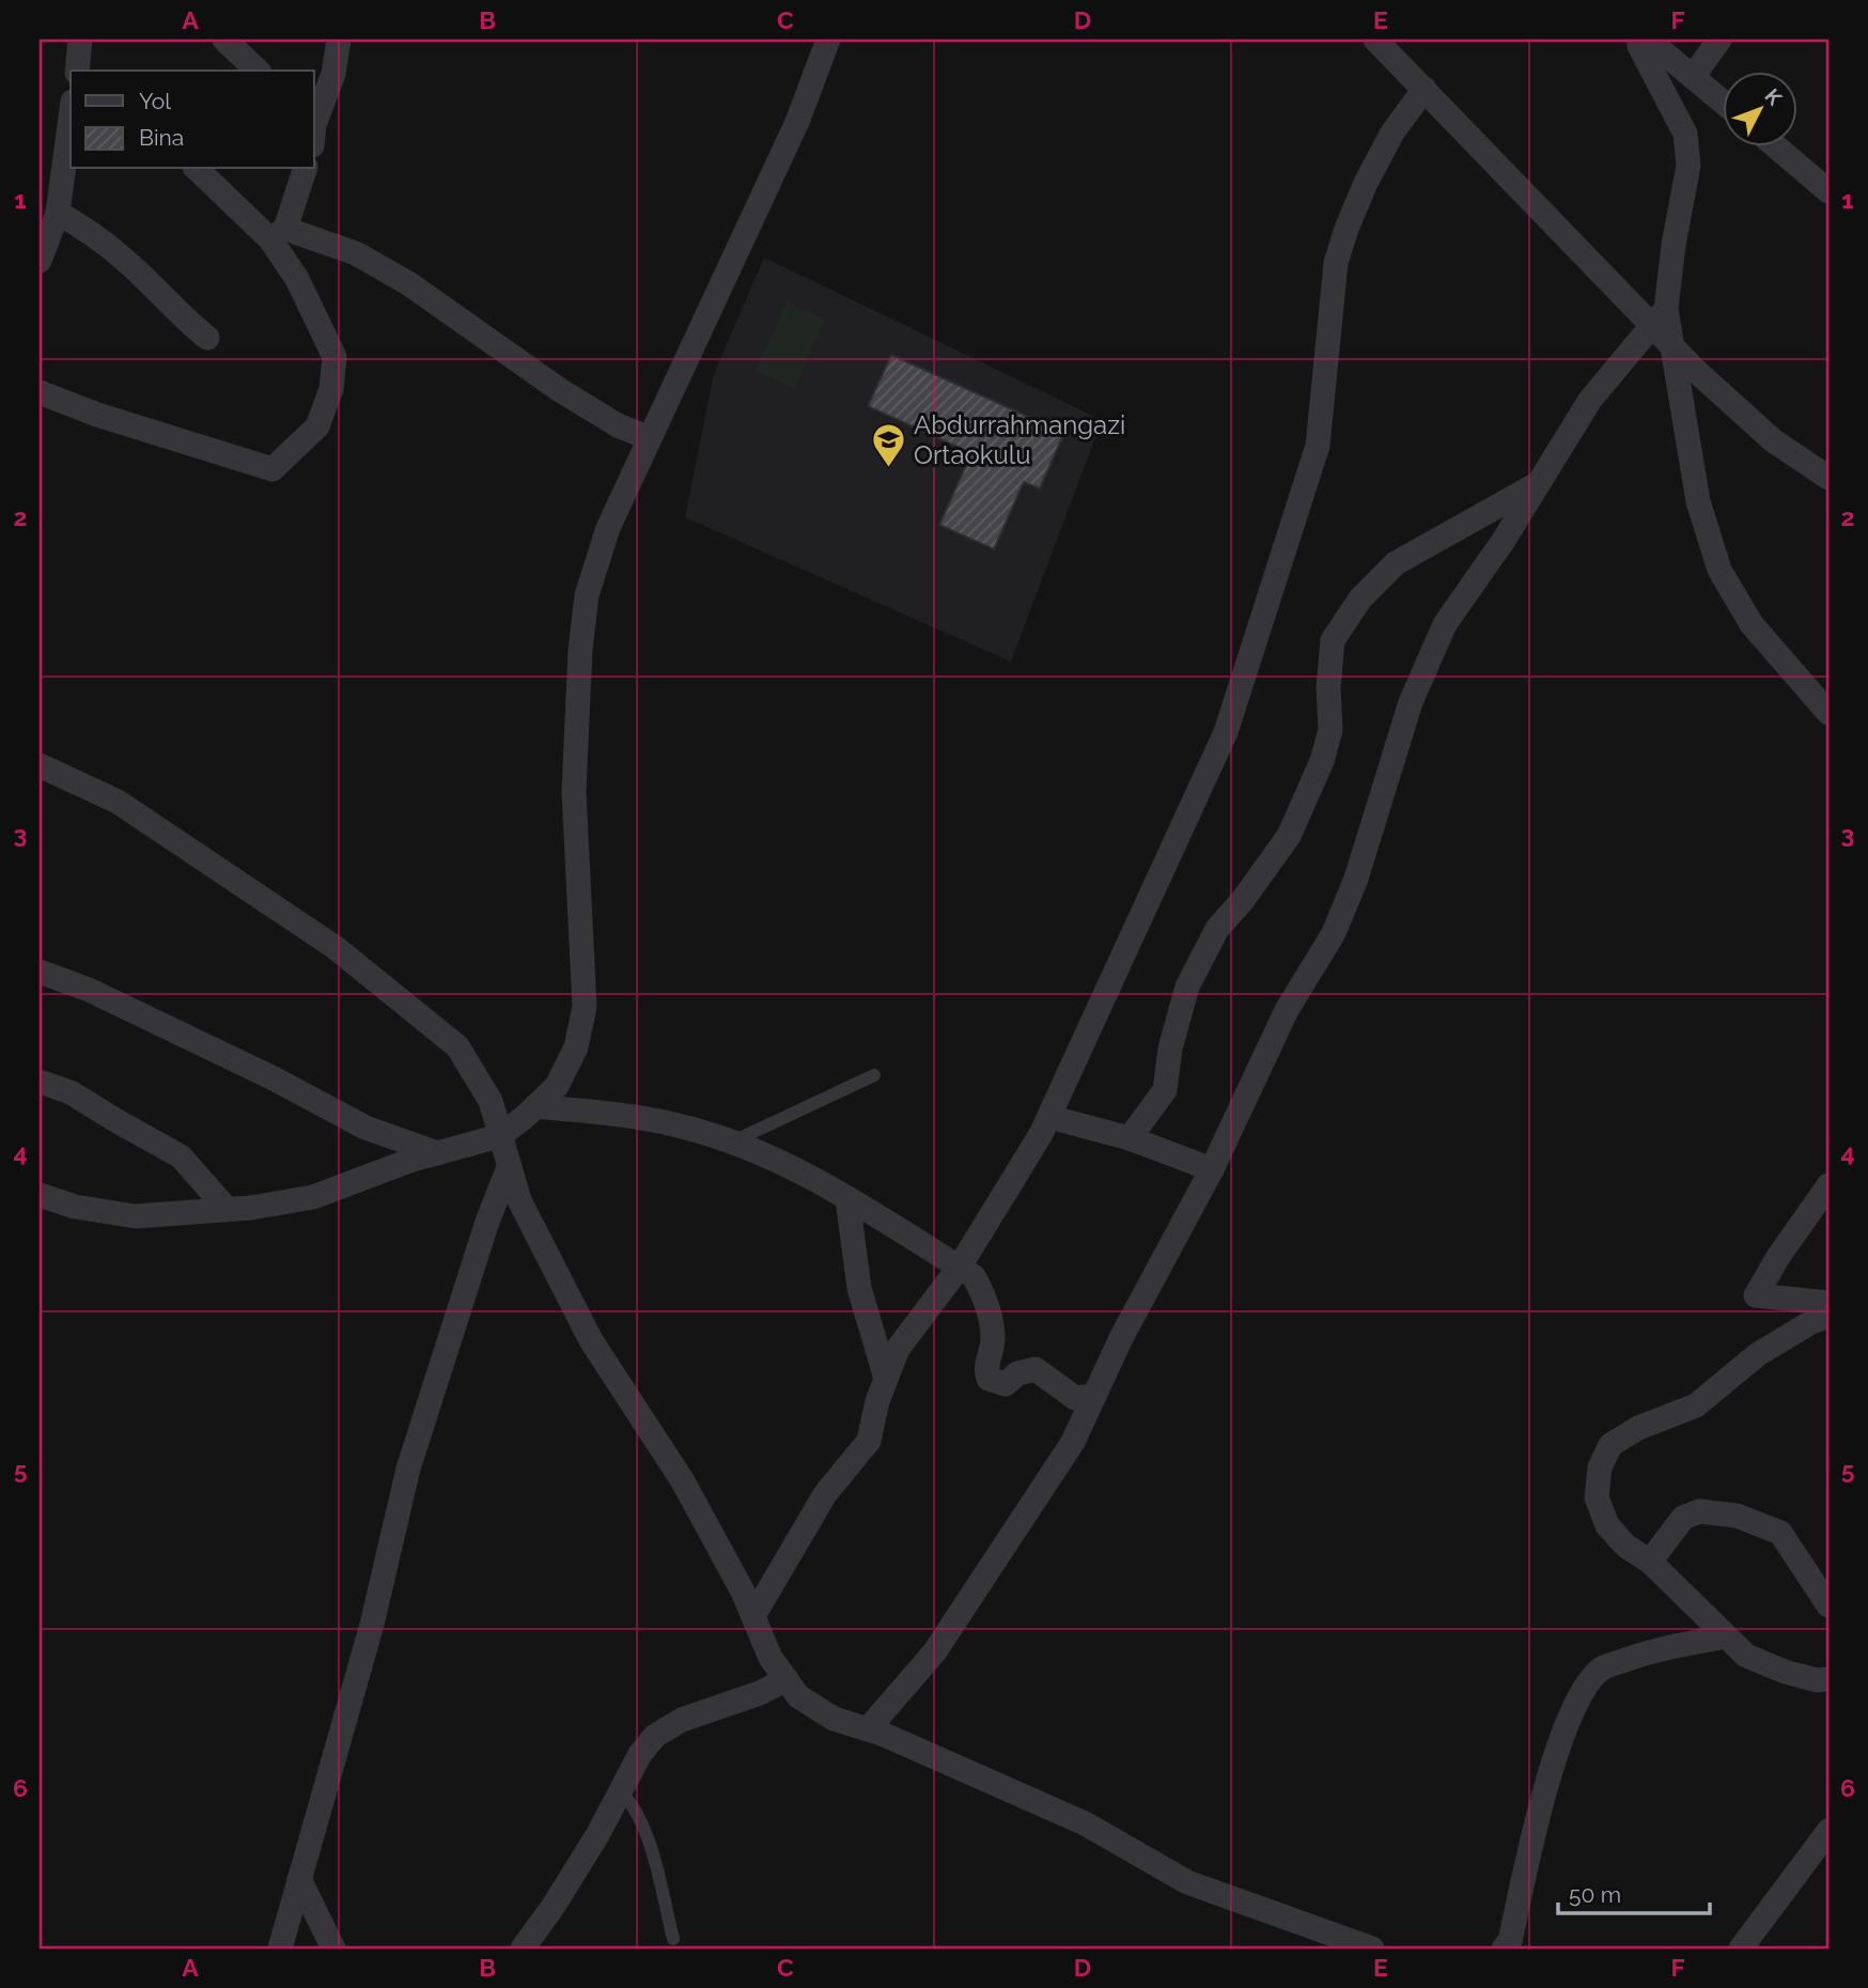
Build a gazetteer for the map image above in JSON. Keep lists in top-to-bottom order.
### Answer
{
  "places": {
    "school or university": ["Abdurrahmangazi Ortaokulu"]
  },
  "legend": ["Yol", "Bina"],
  "scale_bar": "50 m",
  "north": "top right",
  "grid": {
    "columns": [
      "A",
      "B",
      "C",
      "D",
      "E",
      "F"
    ],
    "rows": [
      "1",
      "2",
      "3",
      "4",
      "5",
      "6"
    ]
  }
}
